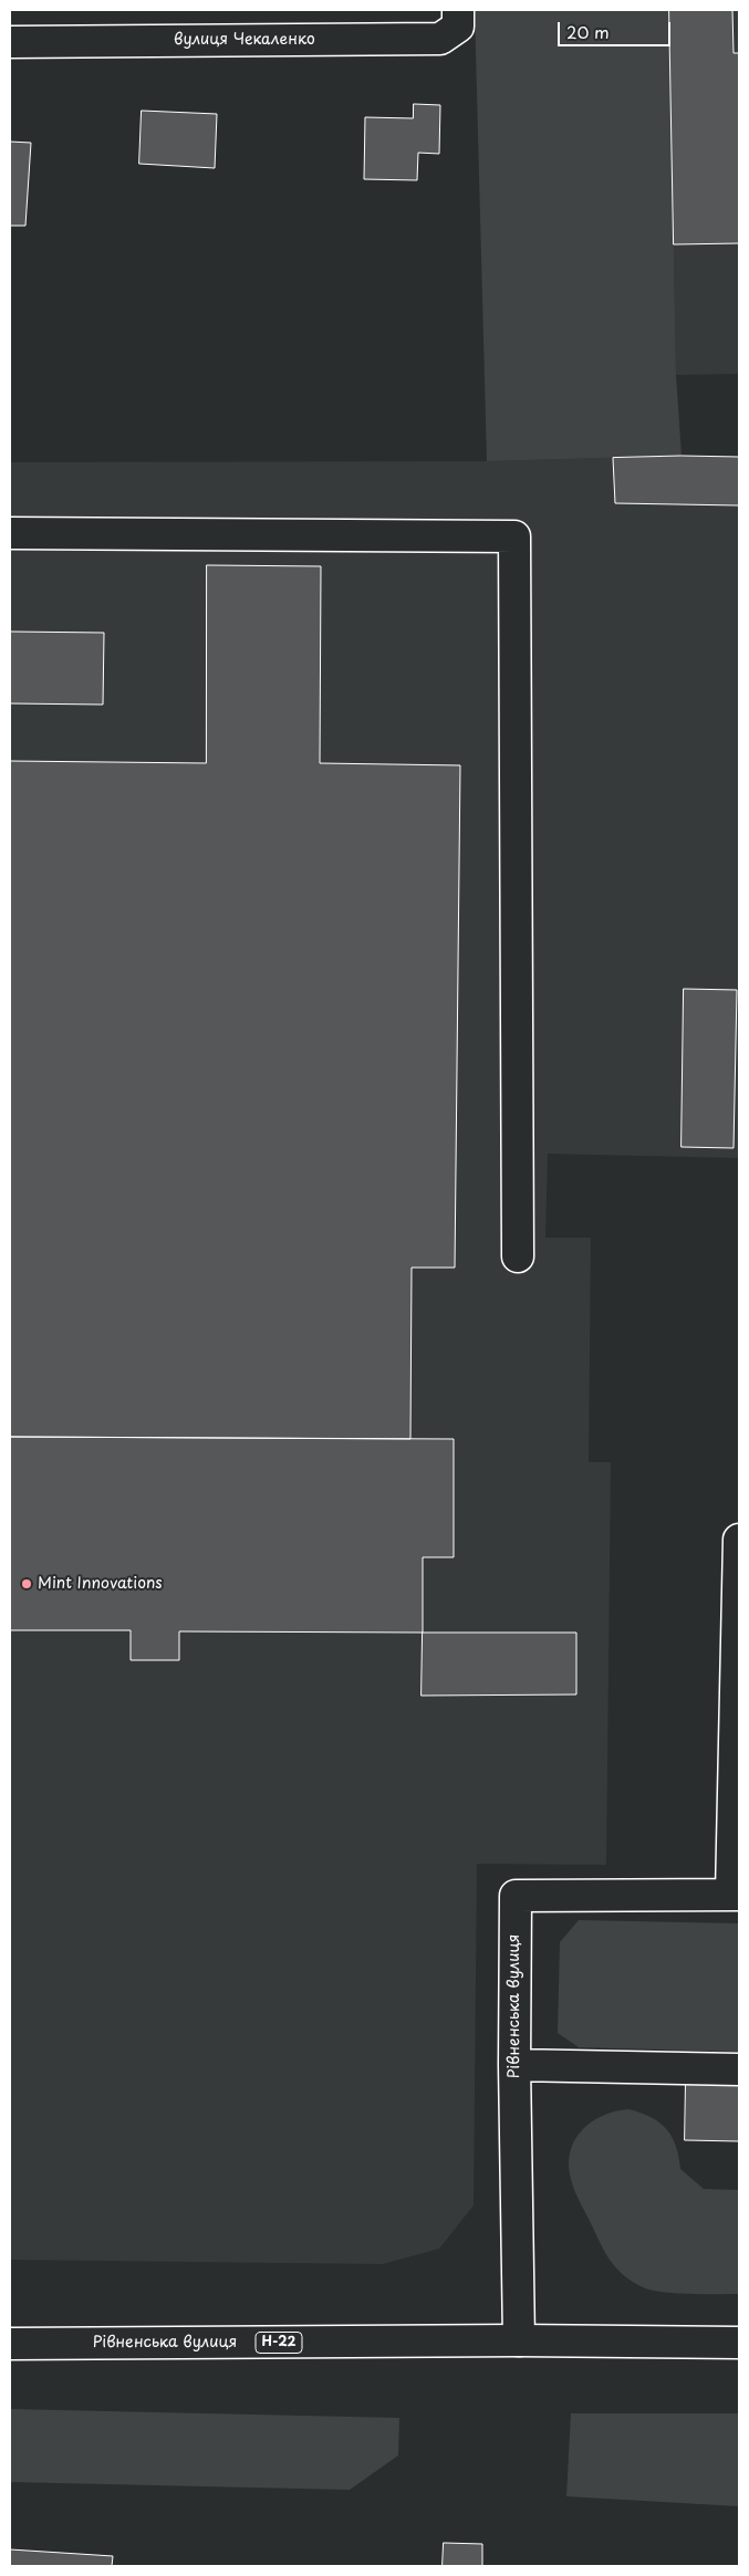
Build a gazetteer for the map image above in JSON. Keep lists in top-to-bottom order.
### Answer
{
  "streets": {
    "street": ["вулиця Чекаленко", "Рівненська вулиця", "Н-22"]
  },
  "places": ["Mint Innovations"],
  "scale_bar": "20 m"
}
